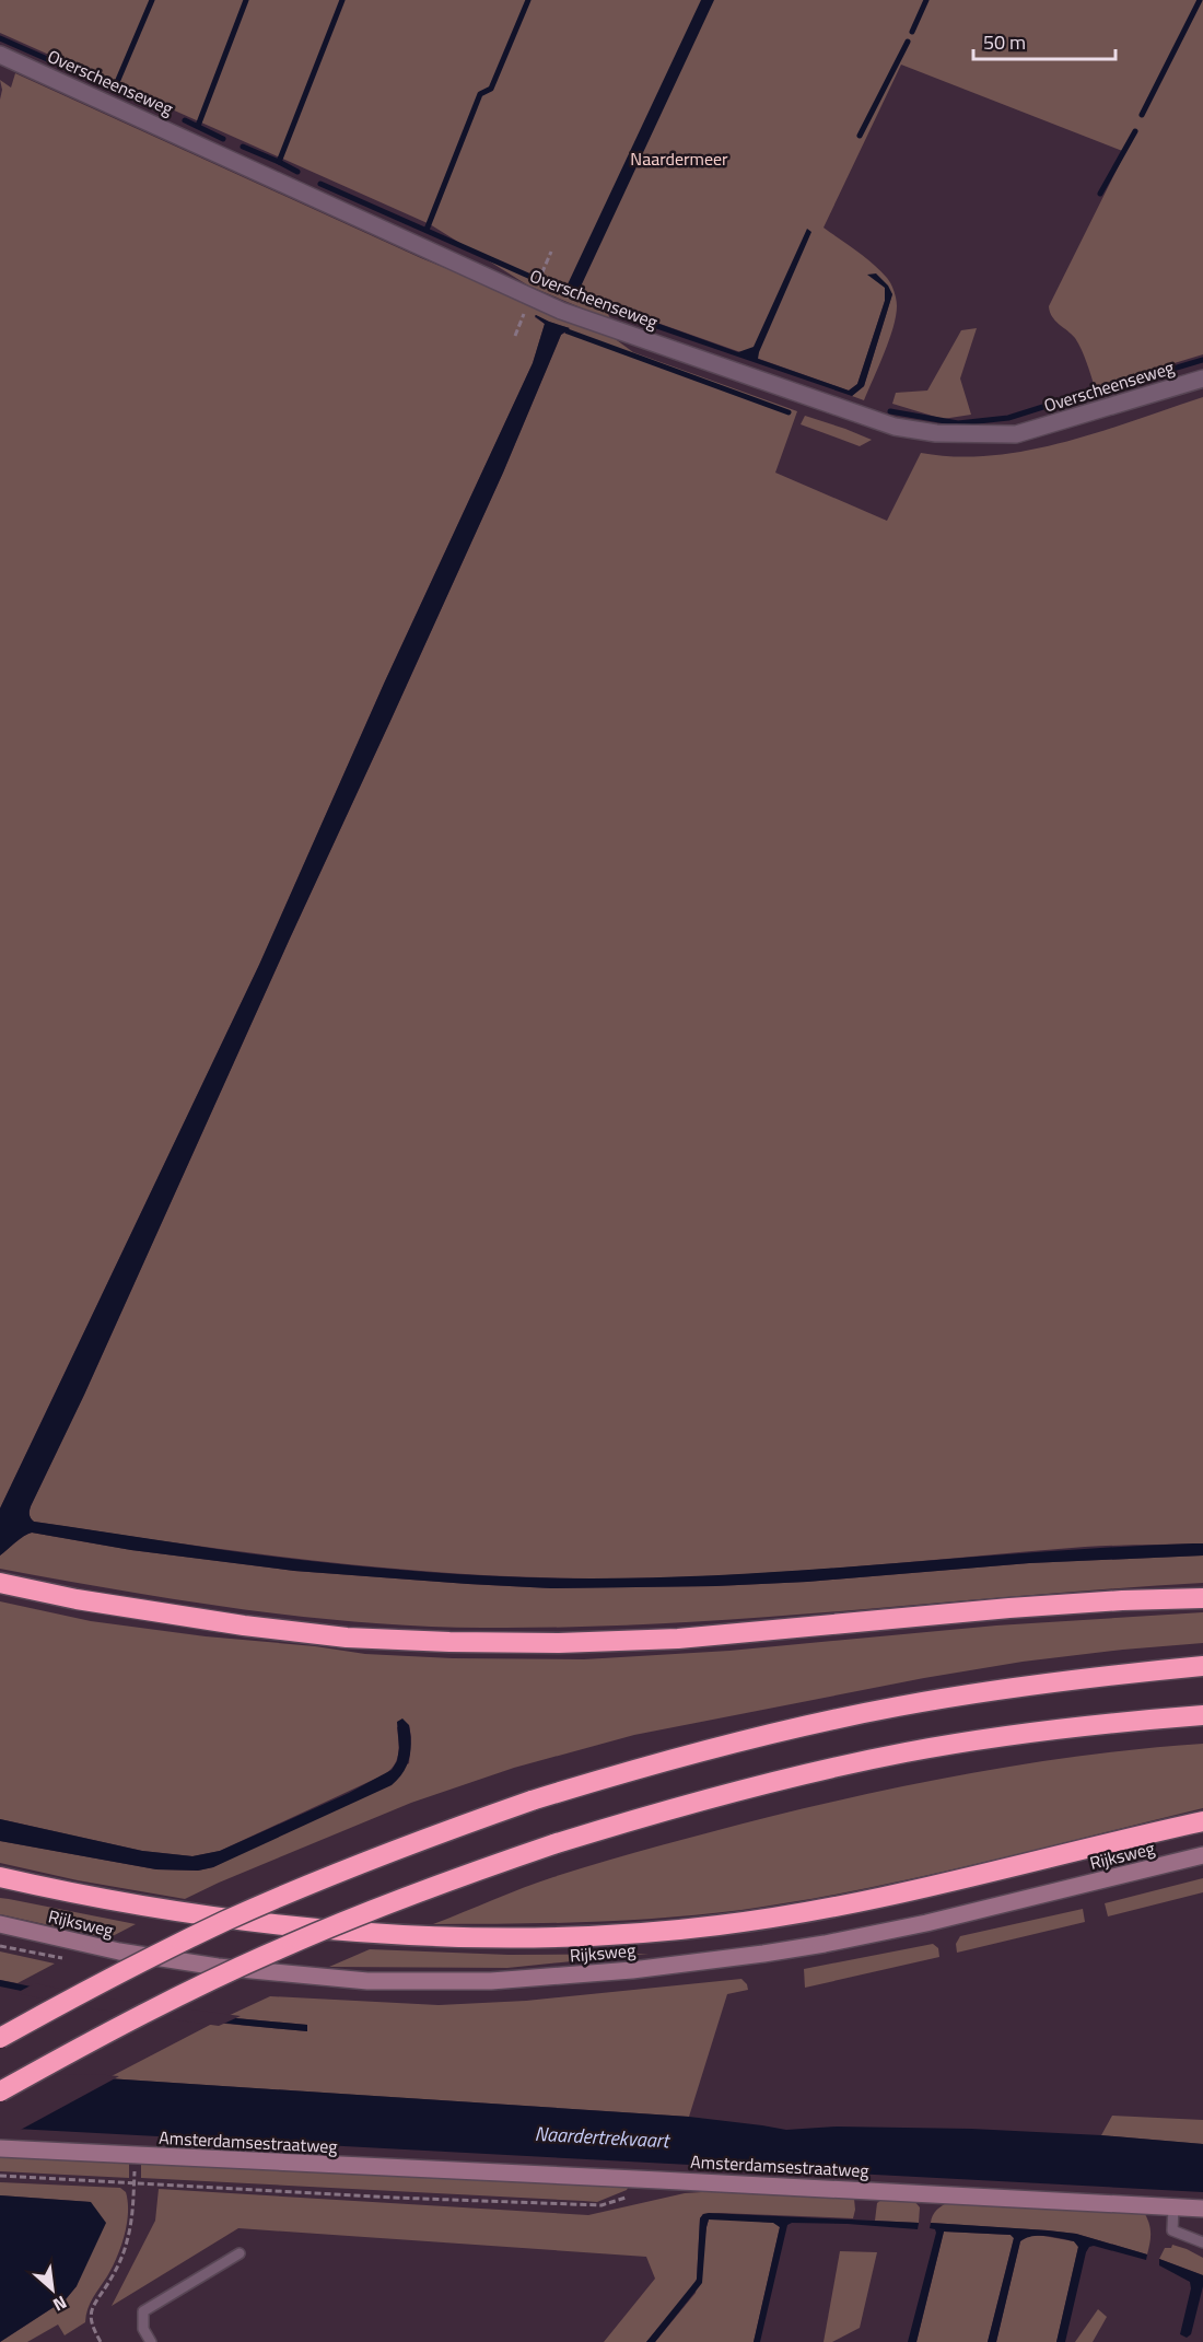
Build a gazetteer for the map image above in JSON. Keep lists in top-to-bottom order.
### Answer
{
  "streets": {
    "main road": ["Rijksweg", "Amsterdamsestraatweg"],
    "street": ["Overscheenseweg"]
  },
  "water": ["Naardertrekvaart"],
  "parks": ["Naardermeer"],
  "scale_bar": "50 m",
  "north": "bottom right"
}
